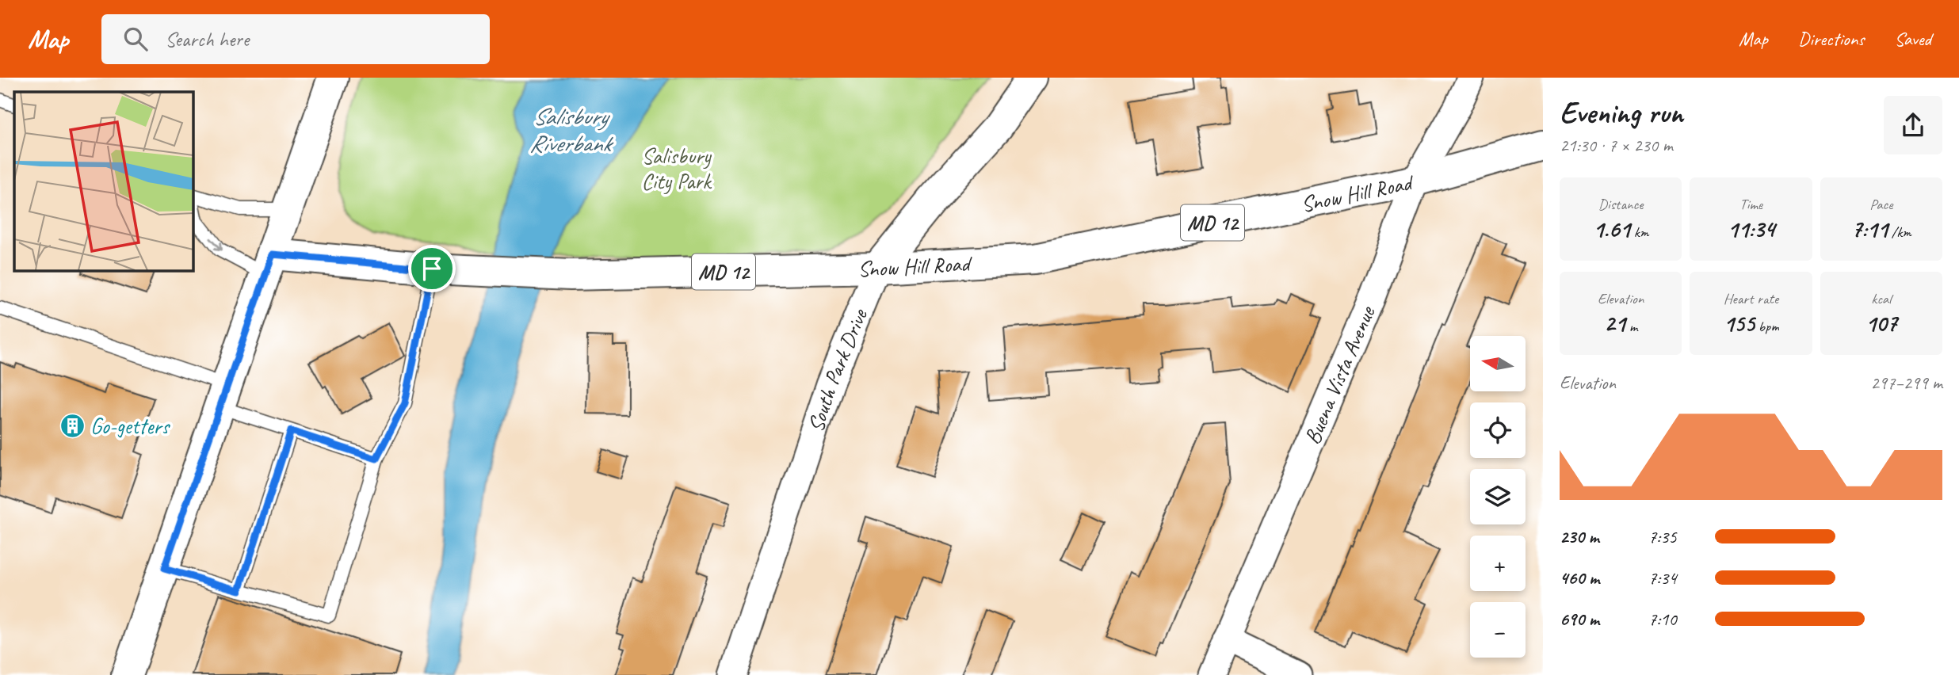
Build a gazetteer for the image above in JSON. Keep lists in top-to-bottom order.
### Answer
{
  "streets": {
    "main road": ["Snow Hill Road", "MD 12", "South Park Drive"],
    "street": ["Buena Vista Avenue"]
  },
  "crossings": [
    ["Snow Hill Road", "South Park Drive"],
    ["Snow Hill Road", "Buena Vista Avenue"]
  ],
  "water": ["Salisbury Riverbank"],
  "parks": ["Salisbury City Park"],
  "places": {
    "building": ["Go-getters"]
  },
  "north": "left",
  "page": {
    "header": "Map",
    "search": "Search here",
    "nav": ["Map", "Directions", "Saved"],
    "heading": ["Evening run", "21:30 · 7 × 230 m"],
    "stats": [
      ["Distance", "1.61 km"],
      ["Time", "11:34"],
      ["Pace", "7:11 /km"],
      ["Elevation", "21 m"],
      ["Heart rate", "155 bpm"],
      ["kcal", "107"]
    ],
    "map_buttons": ["+", "−"],
    "chart": ["Elevation", "297–299 m"],
    "list": [
      {
        "name": "230 m",
        "note": "7:35"
      },
      {
        "name": "460 m",
        "note": "7:34"
      },
      {
        "name": "690 m",
        "note": "7:10"
      }
    ]
  }
}
